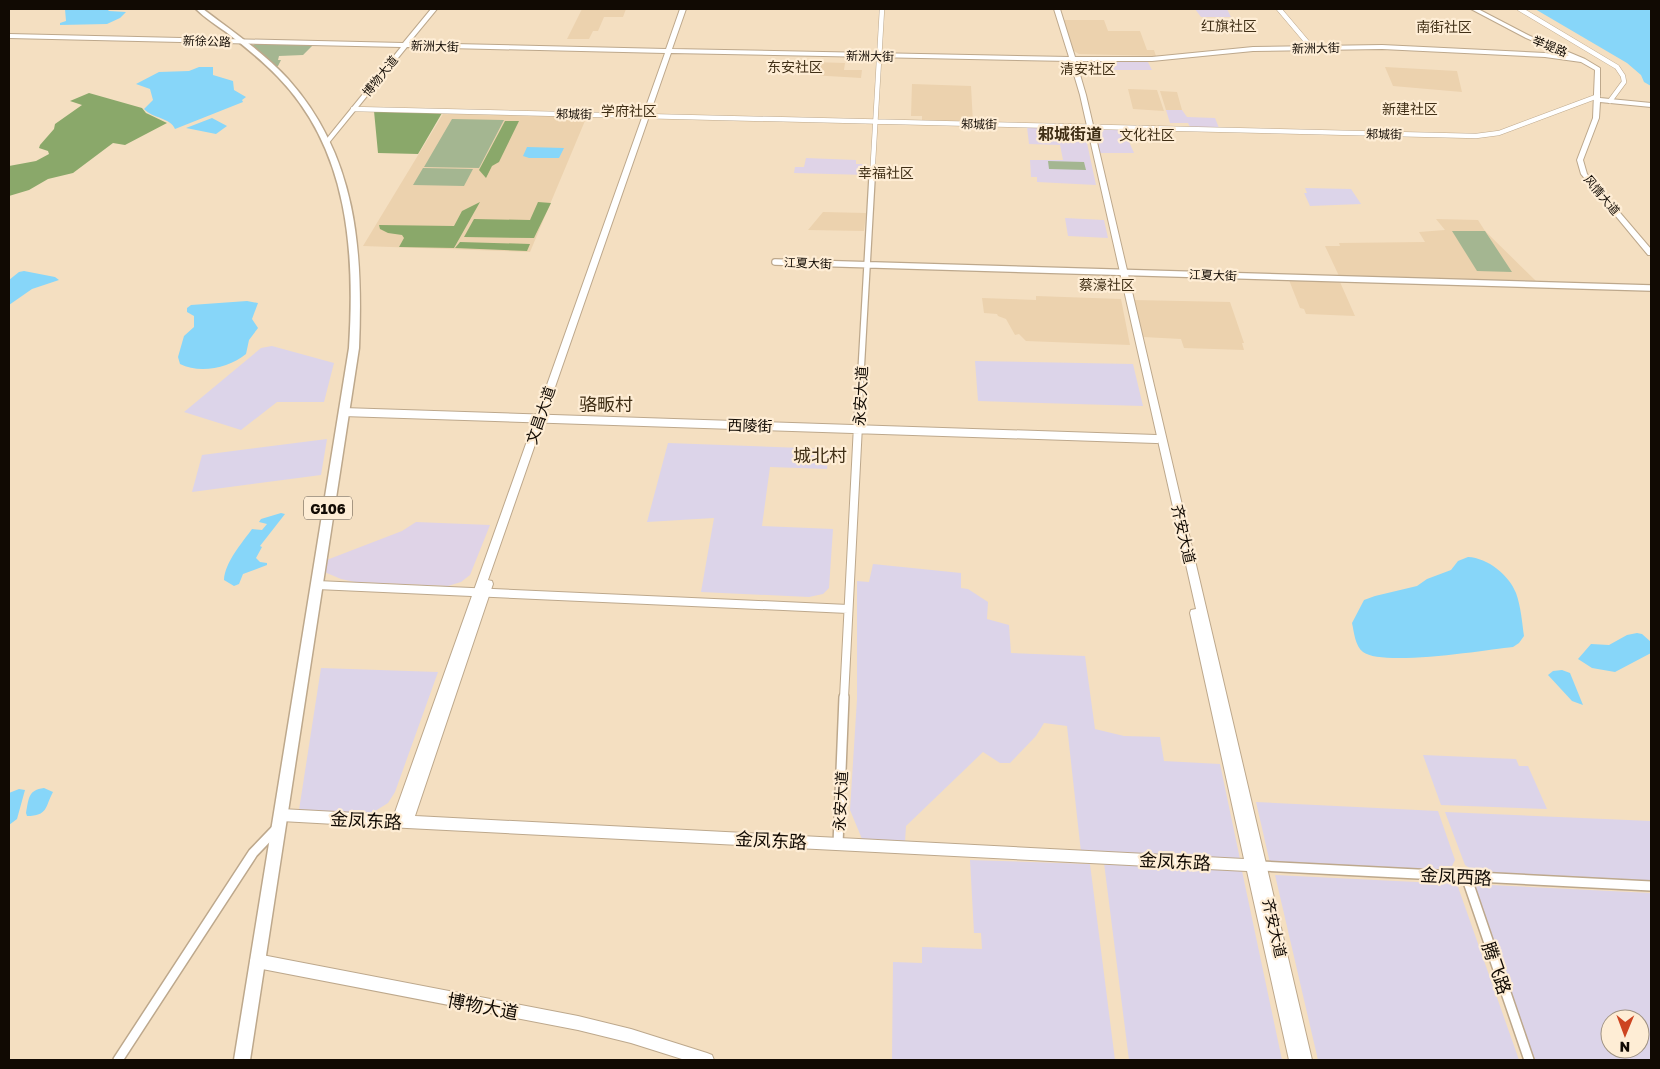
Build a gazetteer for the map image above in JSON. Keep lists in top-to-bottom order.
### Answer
{
  "streets": {
    "highway": ["G106"],
    "main road": [
      "新徐公路",
      "新洲大街",
      "举堤路",
      "博物大道",
      "风情大道",
      "文昌大道",
      "齐安大道",
      "金凤东路"
    ],
    "street": [
      "邾城街",
      "江夏大街",
      "永安大道",
      "西陵街",
      "金凤西路",
      "腾飞路"
    ]
  },
  "crossings": [
    ["新徐公路", "新洲大街"],
    ["新徐公路", "博物大道"],
    ["新徐公路", "G106"],
    ["新洲大街", "举堤路"],
    ["新洲大街", "博物大道"],
    ["新洲大街", "永安大道"],
    ["新洲大街", "文昌大道"],
    ["新洲大街", "齐安大道"],
    ["举堤路", "邾城街"],
    ["举堤路", "风情大道"],
    ["博物大道", "邾城街"],
    ["博物大道", "G106"],
    ["邾城街", "风情大道"],
    ["邾城街", "永安大道"],
    ["邾城街", "文昌大道"],
    ["邾城街", "齐安大道"],
    ["江夏大街", "永安大道"],
    ["江夏大街", "齐安大道"],
    ["永安大道", "西陵街"],
    ["永安大道", "金凤东路"],
    ["文昌大道", "西陵街"],
    ["文昌大道", "金凤东路"],
    ["西陵街", "G106"],
    ["西陵街", "齐安大道"],
    ["G106", "金凤东路"],
    ["齐安大道", "金凤东路"],
    ["齐安大道", "金凤西路"],
    ["金凤东路", "金凤西路"],
    ["金凤西路", "腾飞路"]
  ],
  "districts": [
    "红旗社区",
    "南街社区",
    "东安社区",
    "清安社区",
    "新建社区",
    "学府社区",
    "邾城街道",
    "文化社区",
    "幸福社区",
    "蔡濠社区",
    "骆畈村",
    "城北村"
  ],
  "north": "bottom"
}
